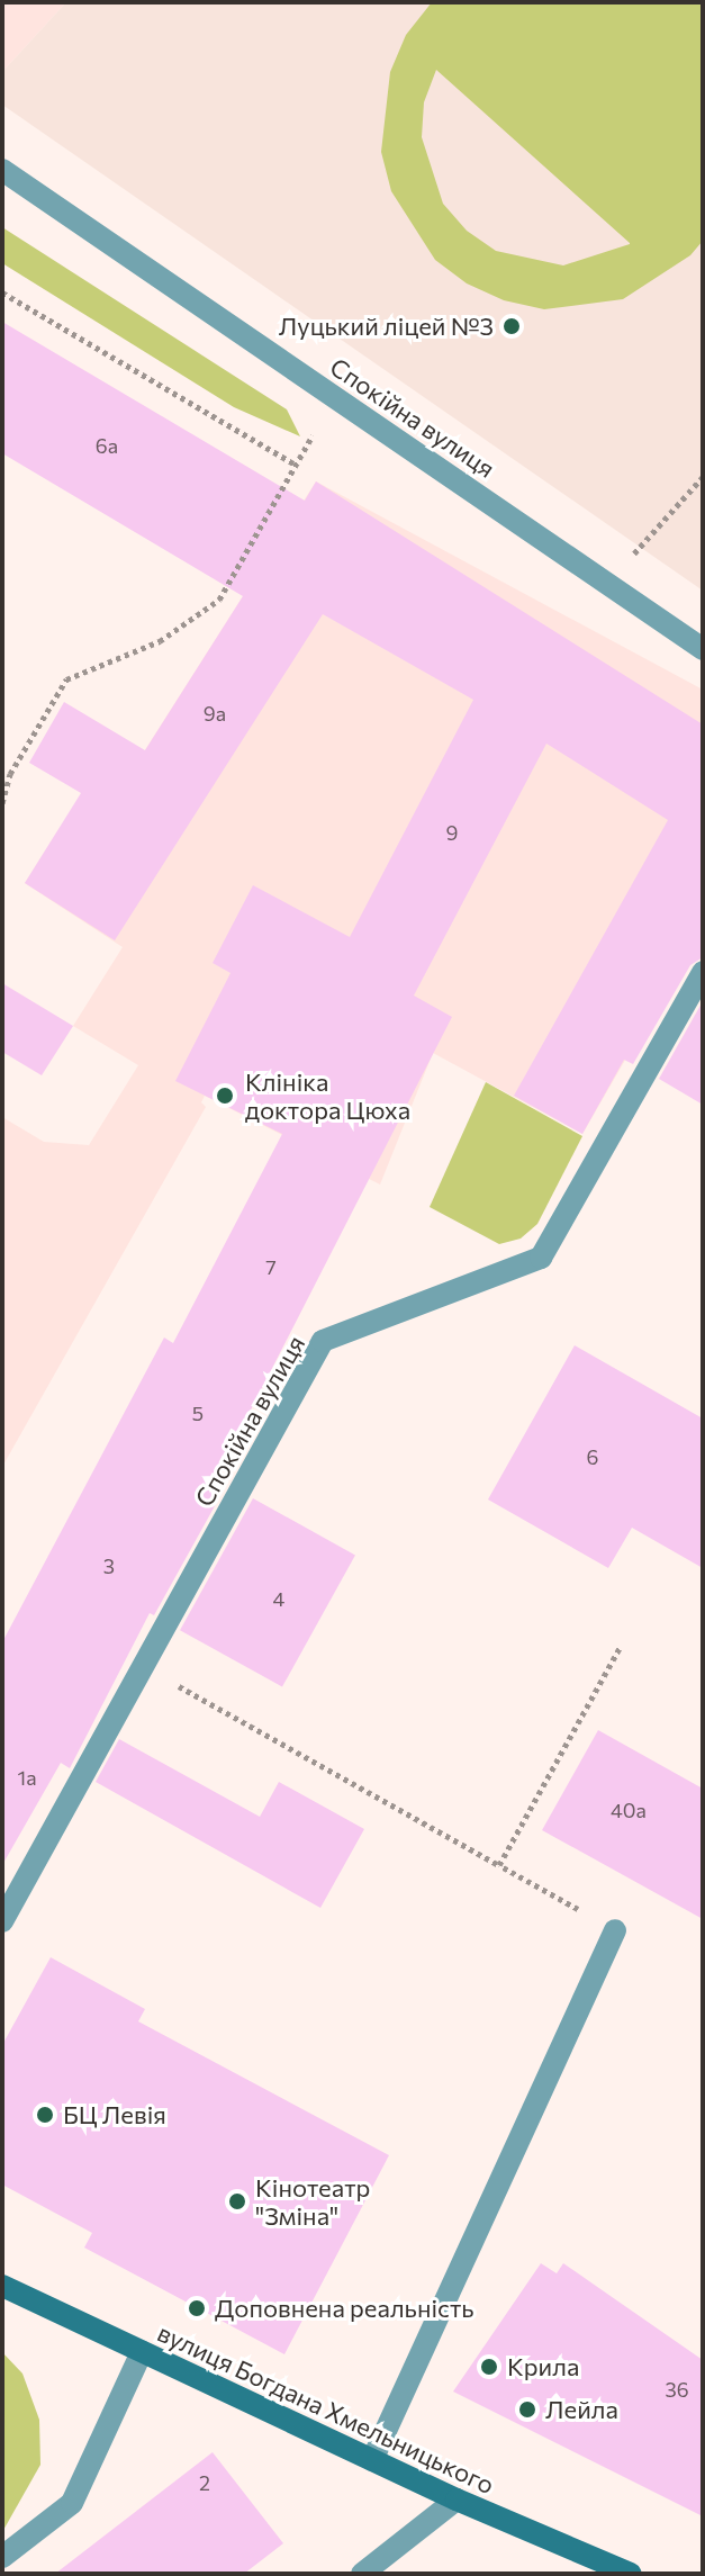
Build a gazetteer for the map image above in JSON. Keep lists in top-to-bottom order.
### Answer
{
  "streets": {
    "main road": ["вулиця Богдана Хмельницького"],
    "street": ["Спокійна вулиця"]
  },
  "places": [
    "Луцький ліцей №3",
    "Клініка доктора Цюха",
    "БЦ Левія",
    "Кінотеатр \"Зміна\"",
    "Доповнена реальність",
    "Крила",
    "Лейла"
  ],
  "house_numbers": [
    "6а",
    "9а",
    "9",
    "7",
    "5",
    "6",
    "3",
    "4",
    "1а",
    "40а",
    "36",
    "2"
  ]
}
